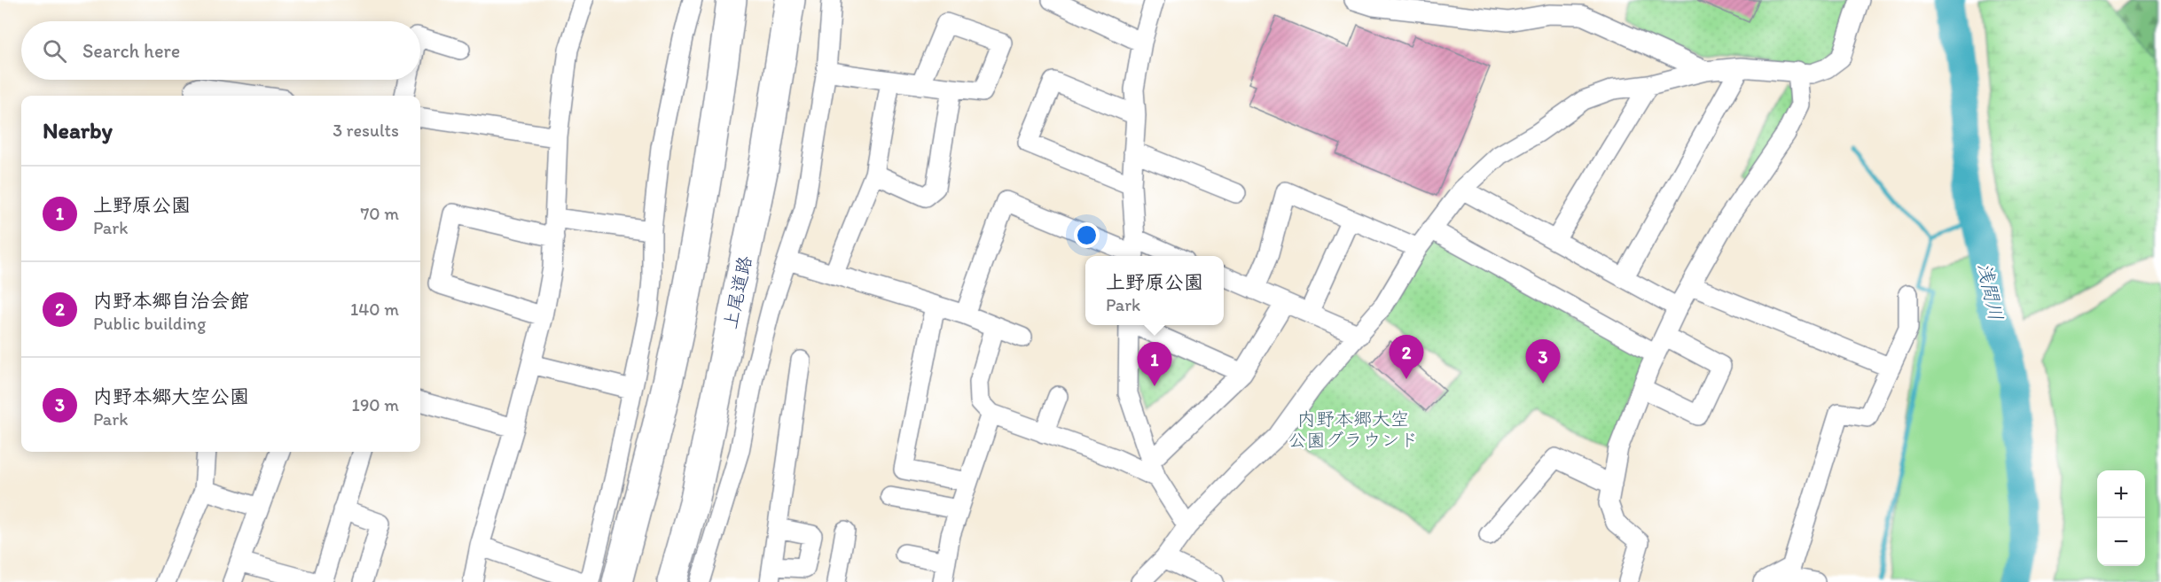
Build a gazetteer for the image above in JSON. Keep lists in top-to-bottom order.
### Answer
{
  "streets": {
    "highway": ["上尾道路"]
  },
  "water": ["浅間川"],
  "parks": ["内野本郷大空 公園グラウンド"],
  "page": {
    "search": "Search here",
    "heading": ["Nearby", "3 results"],
    "list": [
      {
        "mark": "1",
        "name": "上野原公園",
        "note": "Park",
        "value": "70 m"
      },
      {
        "mark": "2",
        "name": "内野本郷自治会館",
        "note": "Public building",
        "value": "140 m"
      },
      {
        "mark": "3",
        "name": "内野本郷大空公園",
        "note": "Park",
        "value": "190 m"
      }
    ],
    "popup": ["上野原公園", "Park"],
    "pins": ["2", "3", "1"],
    "map_buttons": ["+", "−"]
  }
}
